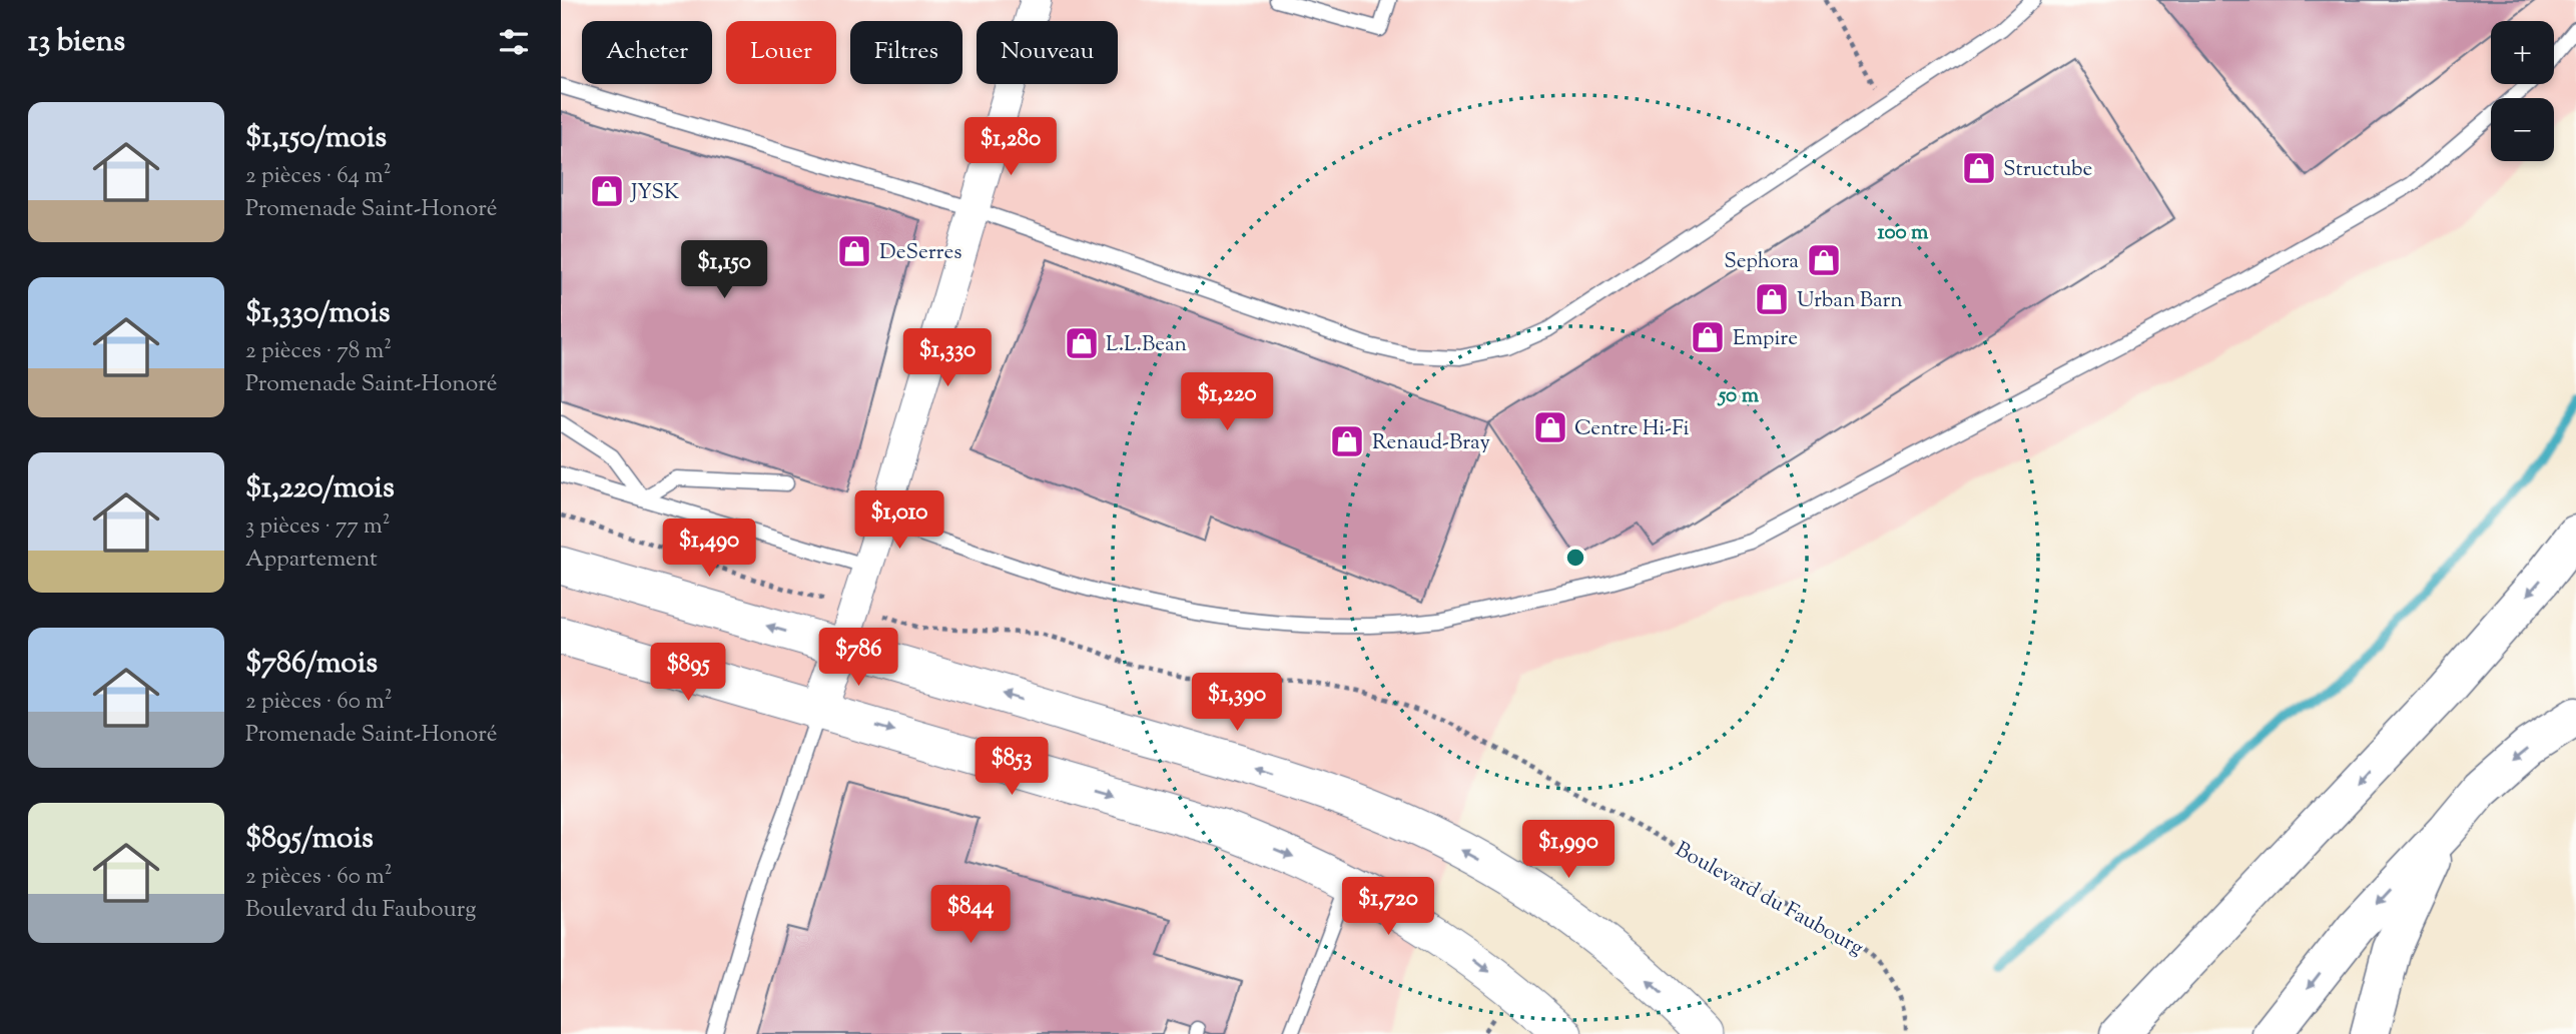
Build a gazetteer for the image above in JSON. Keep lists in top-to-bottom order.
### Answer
{
  "streets": {
    "path": ["Boulevard du Faubourg"]
  },
  "places": {
    "shop": [
      "Structube",
      "JYSK",
      "DeSerres",
      "Sephora",
      "Urban Barn",
      "Empire",
      "L.L.Bean",
      "Centre Hi-Fi",
      "Renaud-Bray"
    ]
  },
  "page": {
    "heading": "13 biens",
    "map_buttons": ["+", "−"],
    "chip": [
      "Acheter",
      "Louer",
      "Filtres",
      "Nouveau"
    ],
    "list": [
      {
        "name": "$1,150/mois",
        "note": "2 pièces · 64 m² · Promenade Saint-Honoré"
      },
      {
        "name": "$1,330/mois",
        "note": "2 pièces · 78 m² · Promenade Saint-Honoré"
      },
      {
        "name": "$1,220/mois",
        "note": "3 pièces · 77 m² · Appartement"
      },
      {
        "name": "$786/mois",
        "note": "2 pièces · 60 m² · Promenade Saint-Honoré"
      },
      {
        "name": "$895/mois",
        "note": "2 pièces · 60 m² · Boulevard du Faubourg"
      }
    ],
    "price": [
      "$1,280",
      "$1,150",
      "$1,330",
      "$1,220",
      "$1,010",
      "$1,490",
      "$786",
      "$895",
      "$1,390",
      "$853",
      "$1,990",
      "$1,720",
      "$844"
    ]
  },
  "rings": ["100 m", "50 m"]
}
